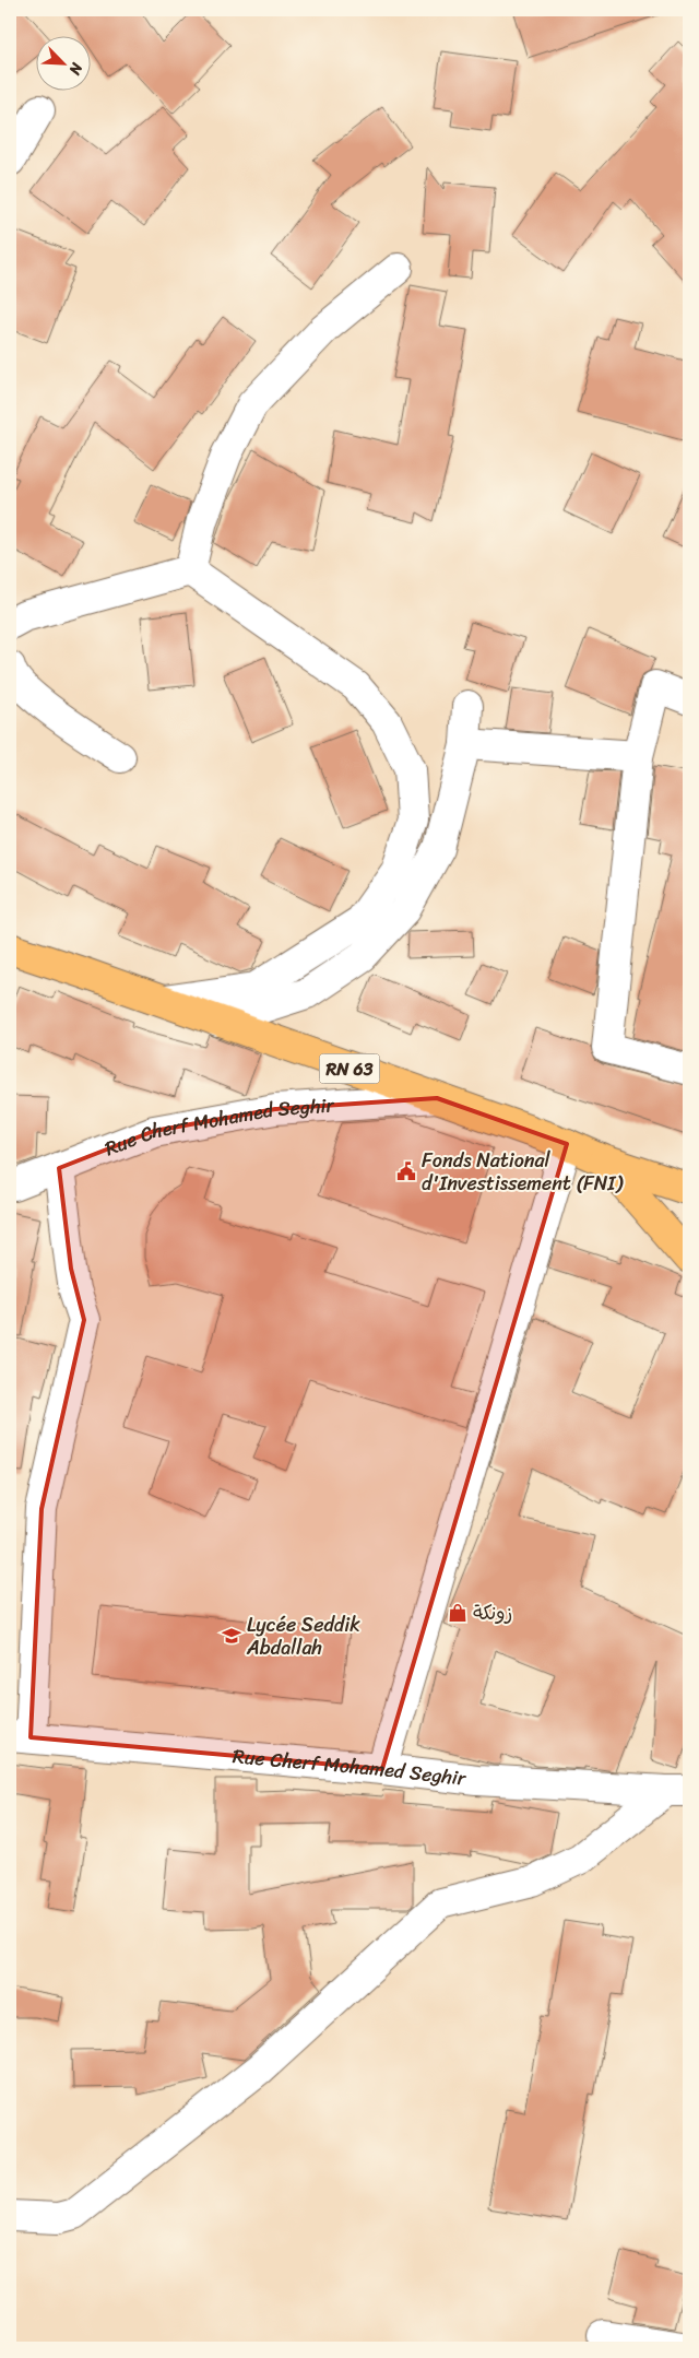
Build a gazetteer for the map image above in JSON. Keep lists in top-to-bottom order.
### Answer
{
  "streets": {
    "main road": ["RN 63"],
    "street": ["Rue Cherf Mohamed Seghir"]
  },
  "crossings": [
    ["RN 63", "Rue Cherf Mohamed Seghir"]
  ],
  "places": {
    "public building": ["Fonds National d'Investissement (FNI)"],
    "shop": ["زونكة"],
    "school or university": ["Lycée Seddik Abdallah"]
  },
  "north": "bottom right"
}
